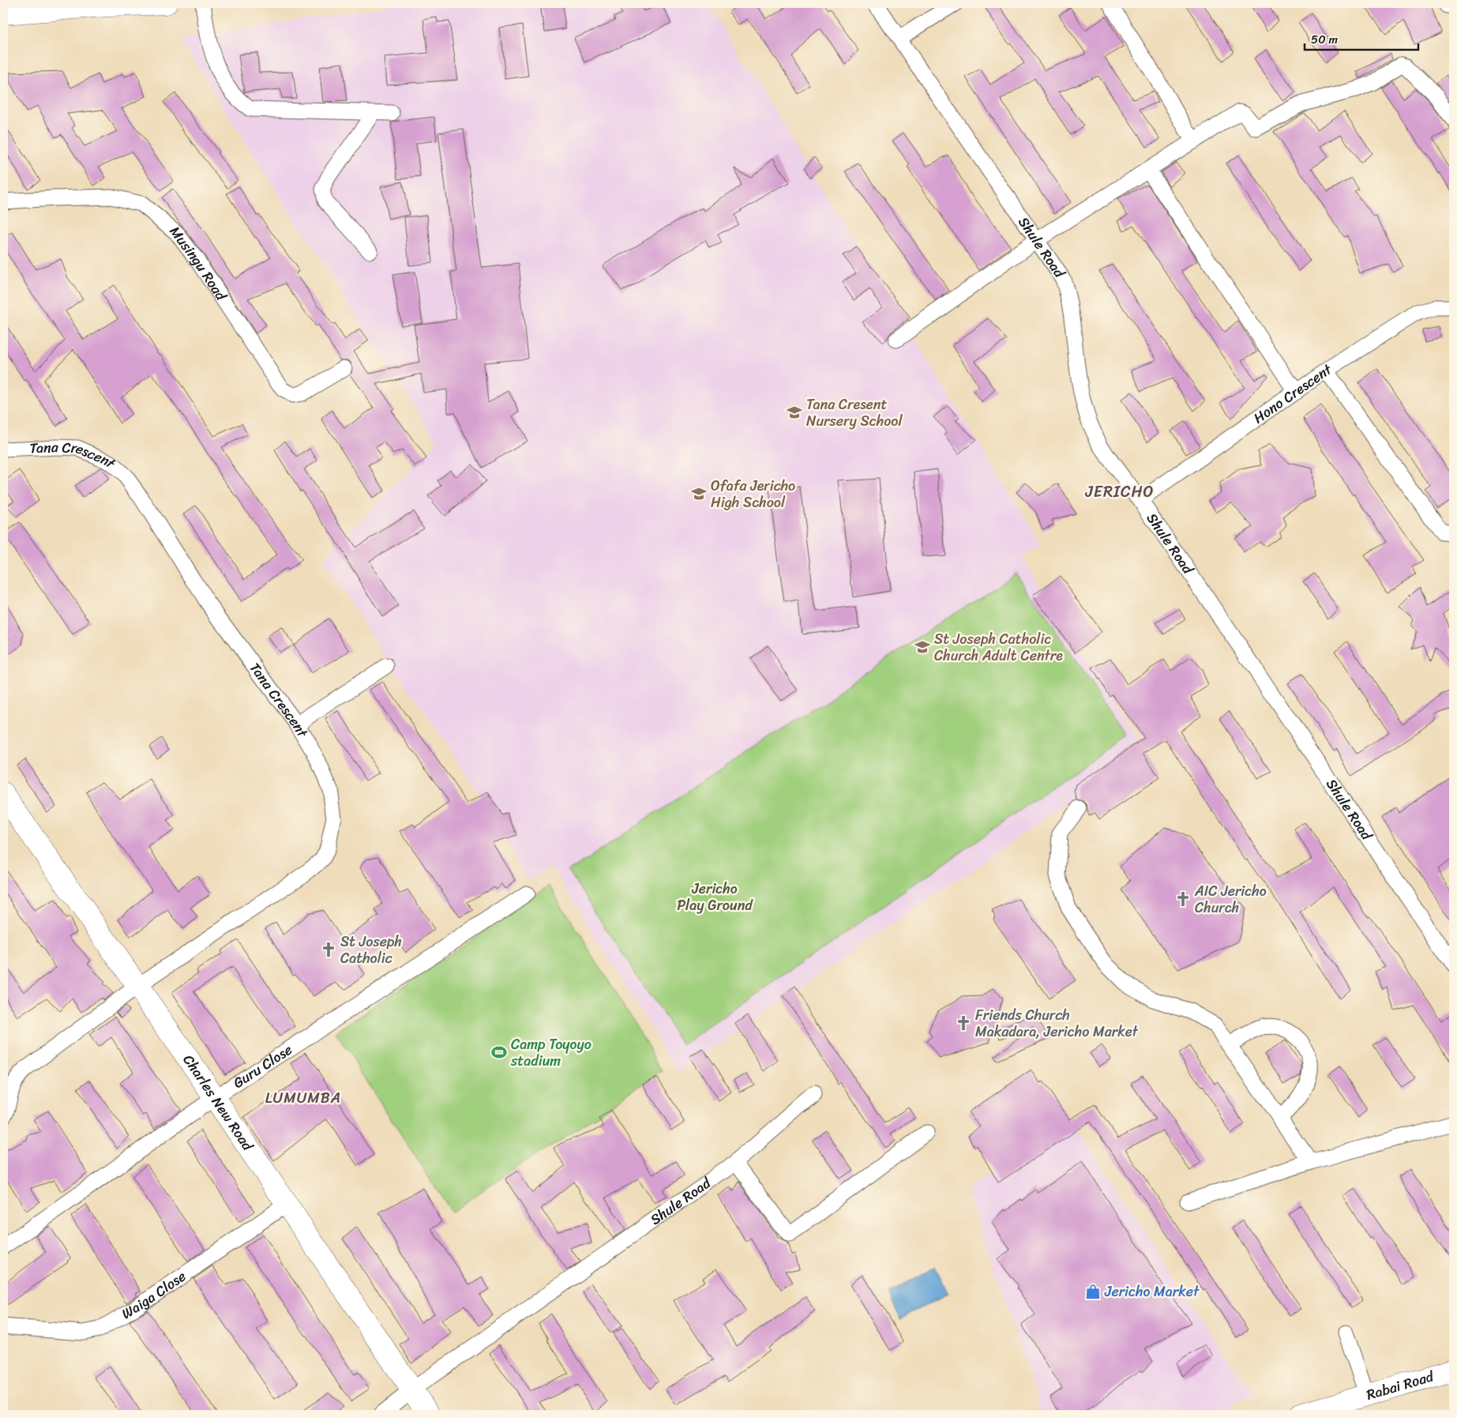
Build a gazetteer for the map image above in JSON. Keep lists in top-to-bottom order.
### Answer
{
  "streets": {
    "street": [
      "Shule Road",
      "Musingu Road",
      "Hono Crescent",
      "Tana Crescent",
      "Guru Close",
      "Charles New Road",
      "Waiga Close",
      "Rabai Road"
    ]
  },
  "crossings": [
    ["Shule Road", "Hono Crescent"],
    ["Shule Road", "Charles New Road"],
    ["Tana Crescent", "Charles New Road"],
    ["Guru Close", "Charles New Road"],
    ["Charles New Road", "Waiga Close"]
  ],
  "districts": ["JERICHO", "LUMUMBA"],
  "parks": ["Jericho Play Ground"],
  "places": {
    "school or university": ["Tana Cresent Nursery School", "Ofafa Jericho High School", "St Joseph Catholic Church Adult Centre"],
    "church": ["AIC Jericho Church", "St Joseph Catholic", "Friends Church Makadara, Jericho Market"],
    "sports": ["Camp Toyoyo stadium"],
    "shop": ["Jericho Market"]
  },
  "scale_bar": "50 m"
}
